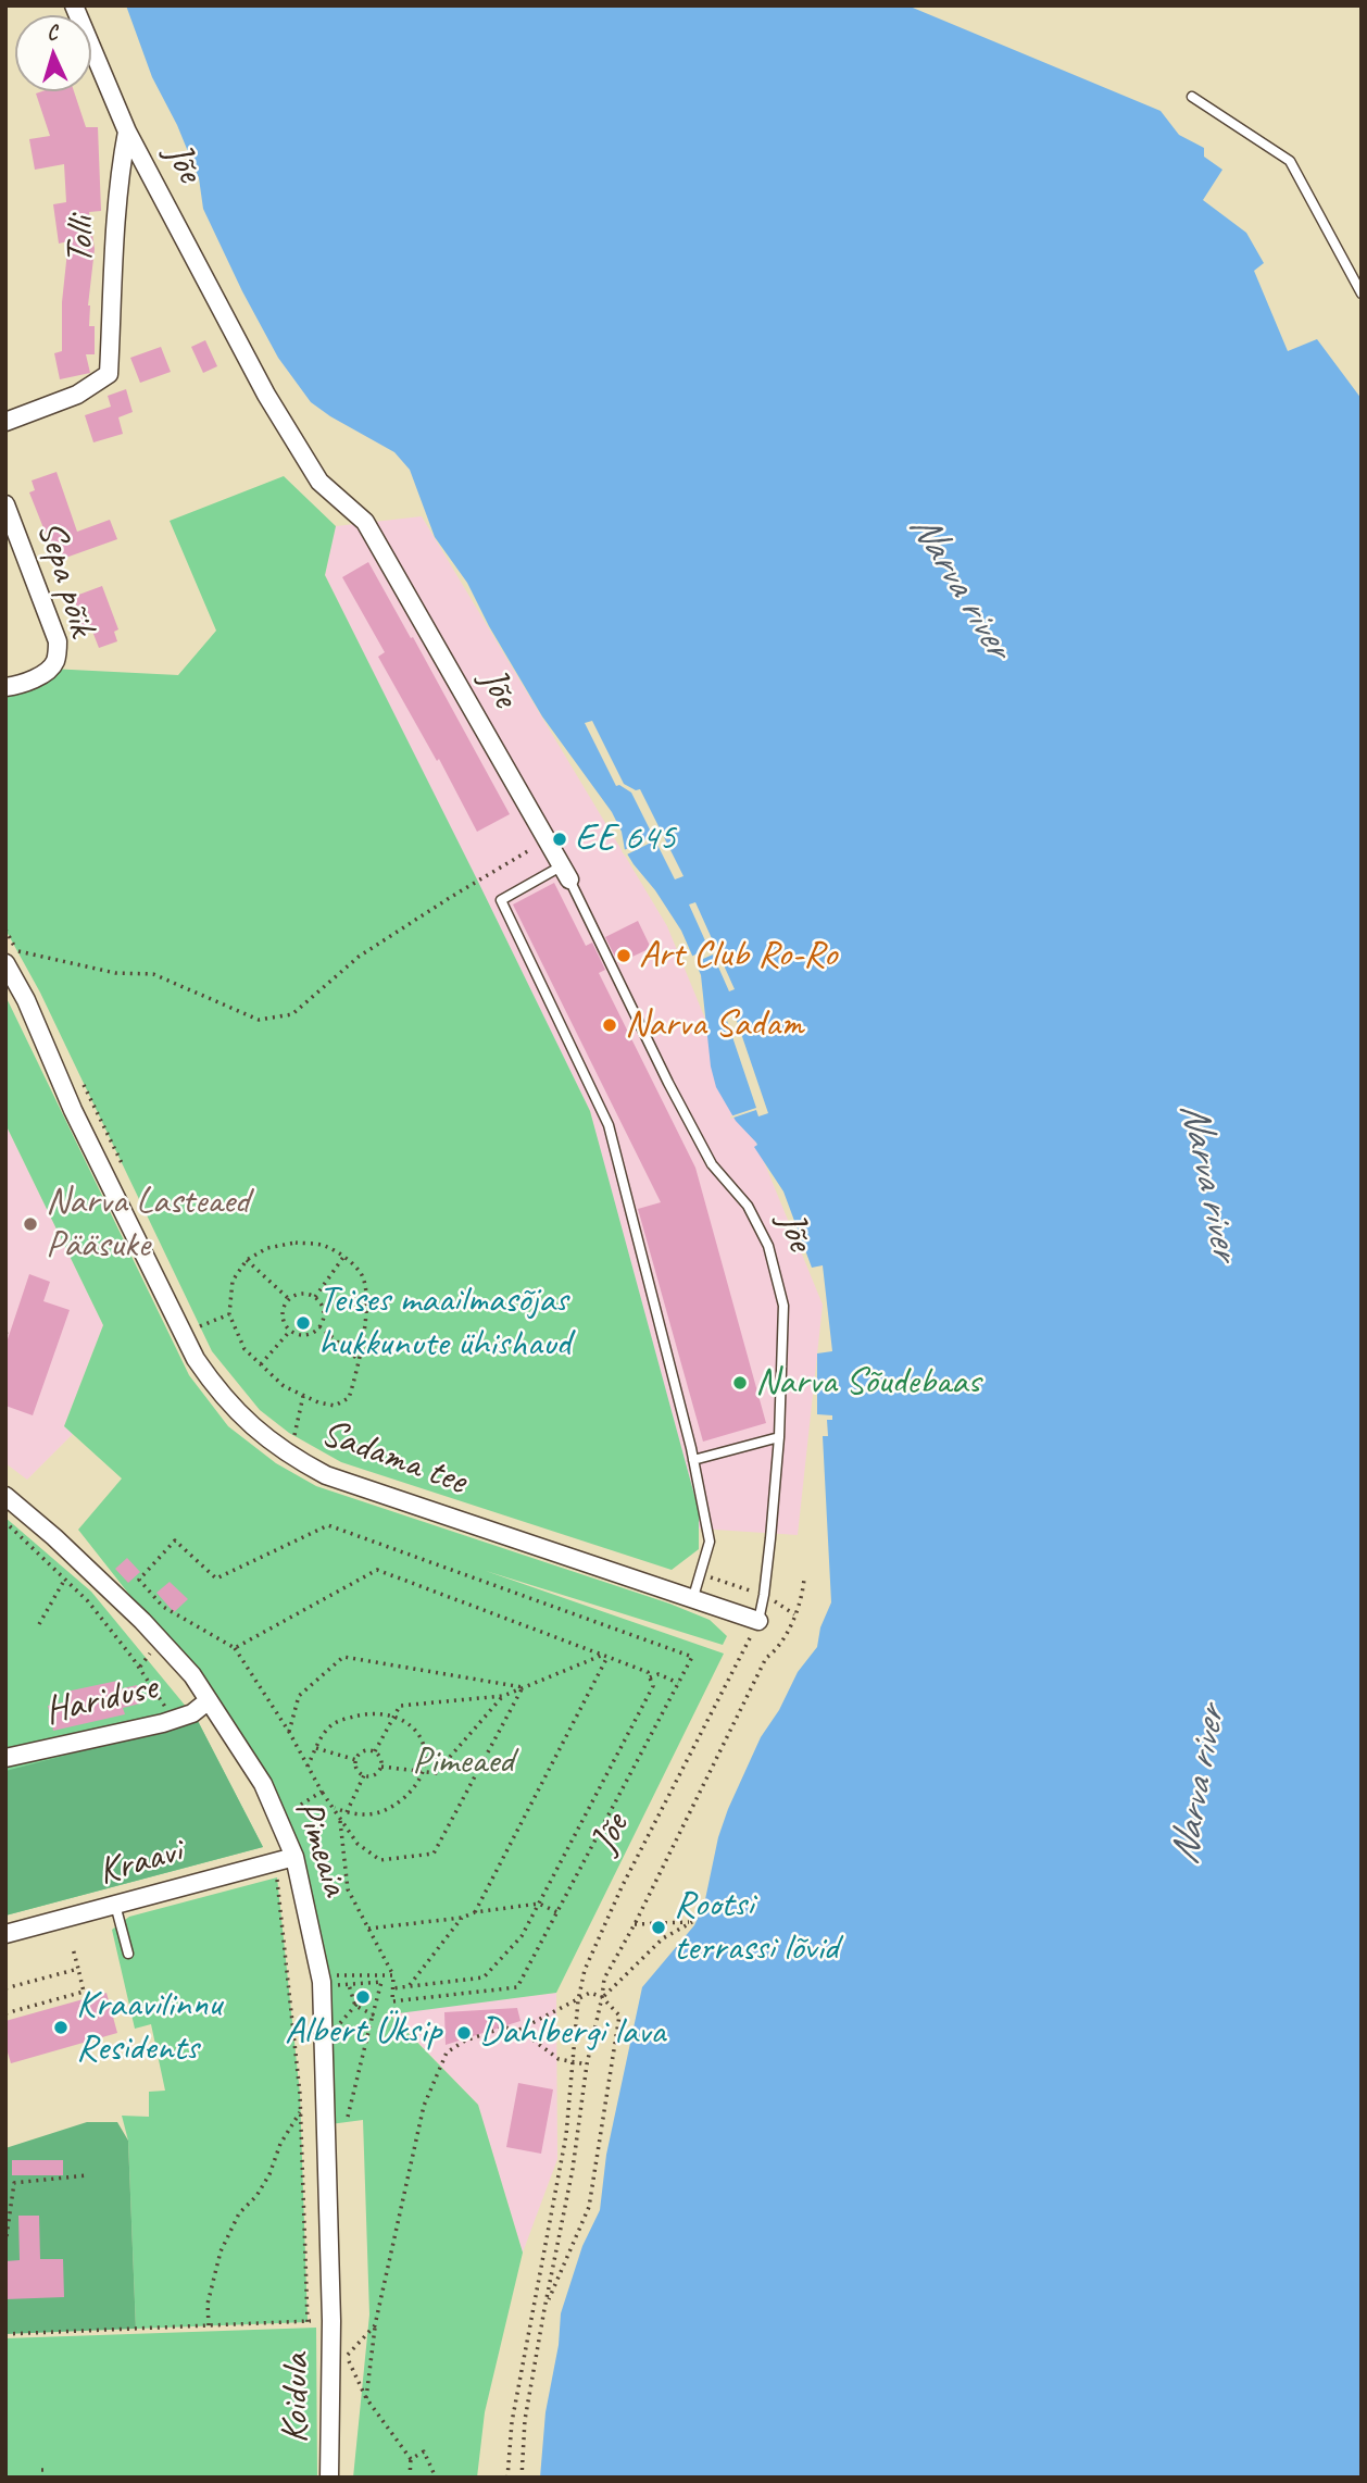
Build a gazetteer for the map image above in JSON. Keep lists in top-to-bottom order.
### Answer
{
  "streets": {
    "street": [
      "Jõe",
      "Tolli",
      "Sepa põik",
      "Sadama tee",
      "Hariduse",
      "Pimeaia",
      "Kraavi",
      "Koidula"
    ]
  },
  "crossings": [
    ["Jõe", "Tolli"],
    ["Jõe", "Sadama tee"],
    ["Hariduse", "Pimeaia"],
    ["Pimeaia", "Kraavi"],
    ["Pimeaia", "Koidula"]
  ],
  "water": ["Narva river"],
  "parks": ["Pimeaed"],
  "places": [
    "EE 645",
    "Art Club Ro-Ro",
    "Narva Sadam",
    "Narva Lasteaed Pääsuke",
    "Teises maailmasõjas hukkunute ühishaud",
    "Narva Sõudebaas",
    "Rootsi terrassi lõvid",
    "Albert Üksip",
    "Kraavilinnu Residents",
    "Dahlbergi lava"
  ],
  "north": "top"
}
